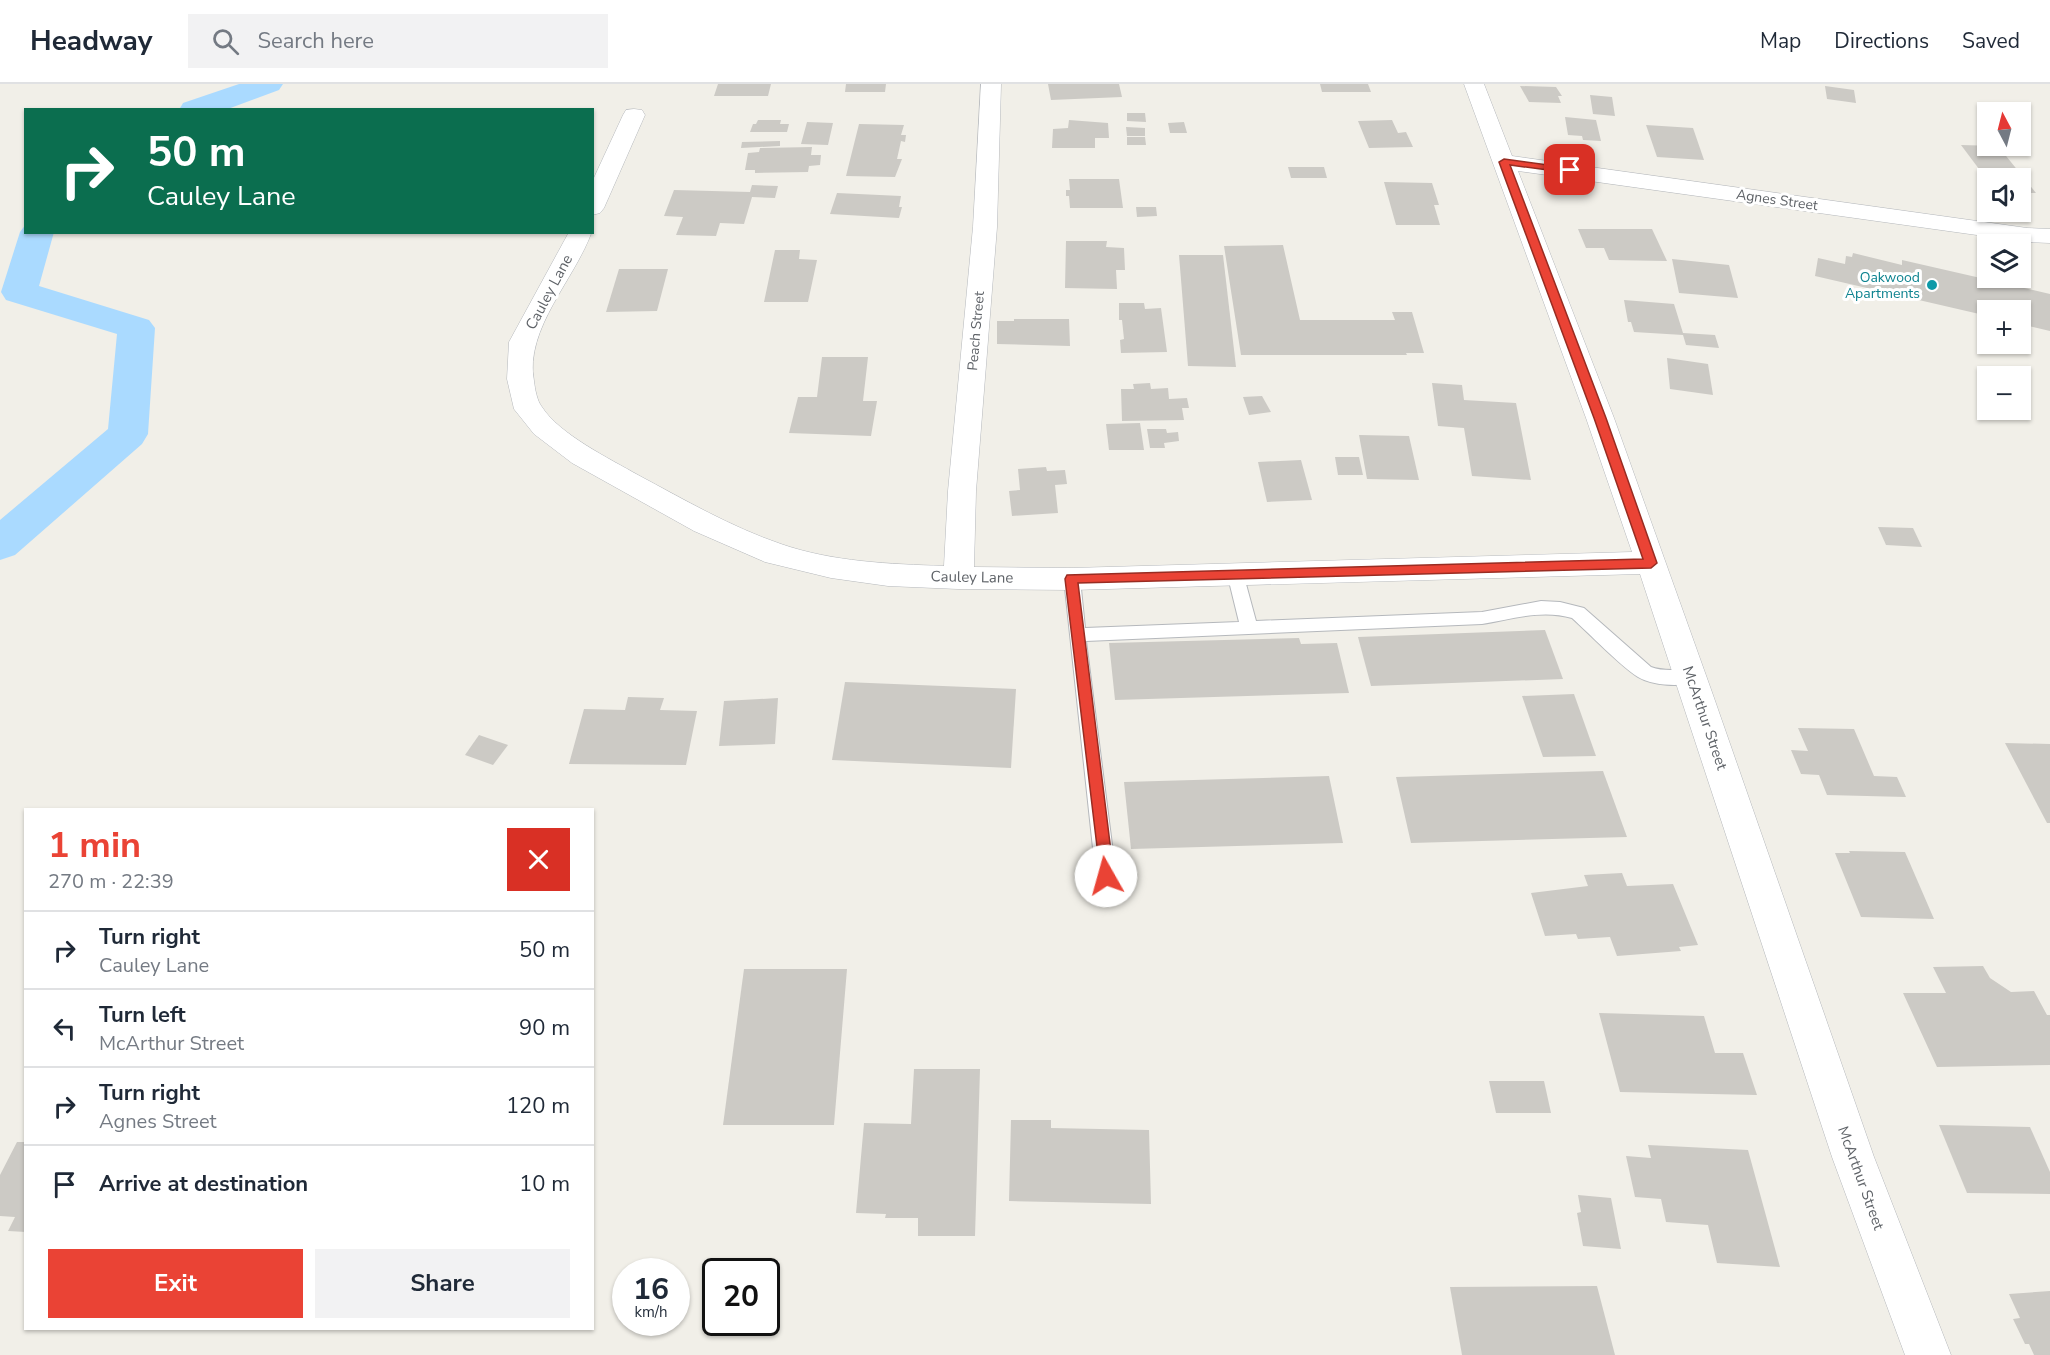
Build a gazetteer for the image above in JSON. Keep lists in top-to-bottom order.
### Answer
{
  "streets": {
    "street": [
      "Agnes Street",
      "Cauley Lane",
      "Peach Street",
      "McArthur Street"
    ]
  },
  "crossings": [
    ["Agnes Street", "McArthur Street"],
    ["Cauley Lane", "Peach Street"],
    ["Cauley Lane", "McArthur Street"]
  ],
  "places": ["Oakwood Apartments"],
  "north": "top",
  "page": {
    "header": "Headway",
    "search": "Search here",
    "nav": ["Map", "Directions", "Saved"],
    "map_buttons": ["+", "−"],
    "turn": ["50 m", "Cauley Lane"],
    "heading": ["1 min", "270 m · 22:39"],
    "list": [
      {
        "name": "Turn right",
        "note": "Cauley Lane",
        "value": "50 m"
      },
      {
        "name": "Turn left",
        "note": "McArthur Street",
        "value": "90 m"
      },
      {
        "name": "Turn right",
        "note": "Agnes Street",
        "value": "120 m"
      },
      {
        "name": "Arrive at destination",
        "value": "10 m"
      }
    ],
    "buttons": ["Exit", "Share"],
    "speed": "16 km/h",
    "limit": "20"
  }
}
